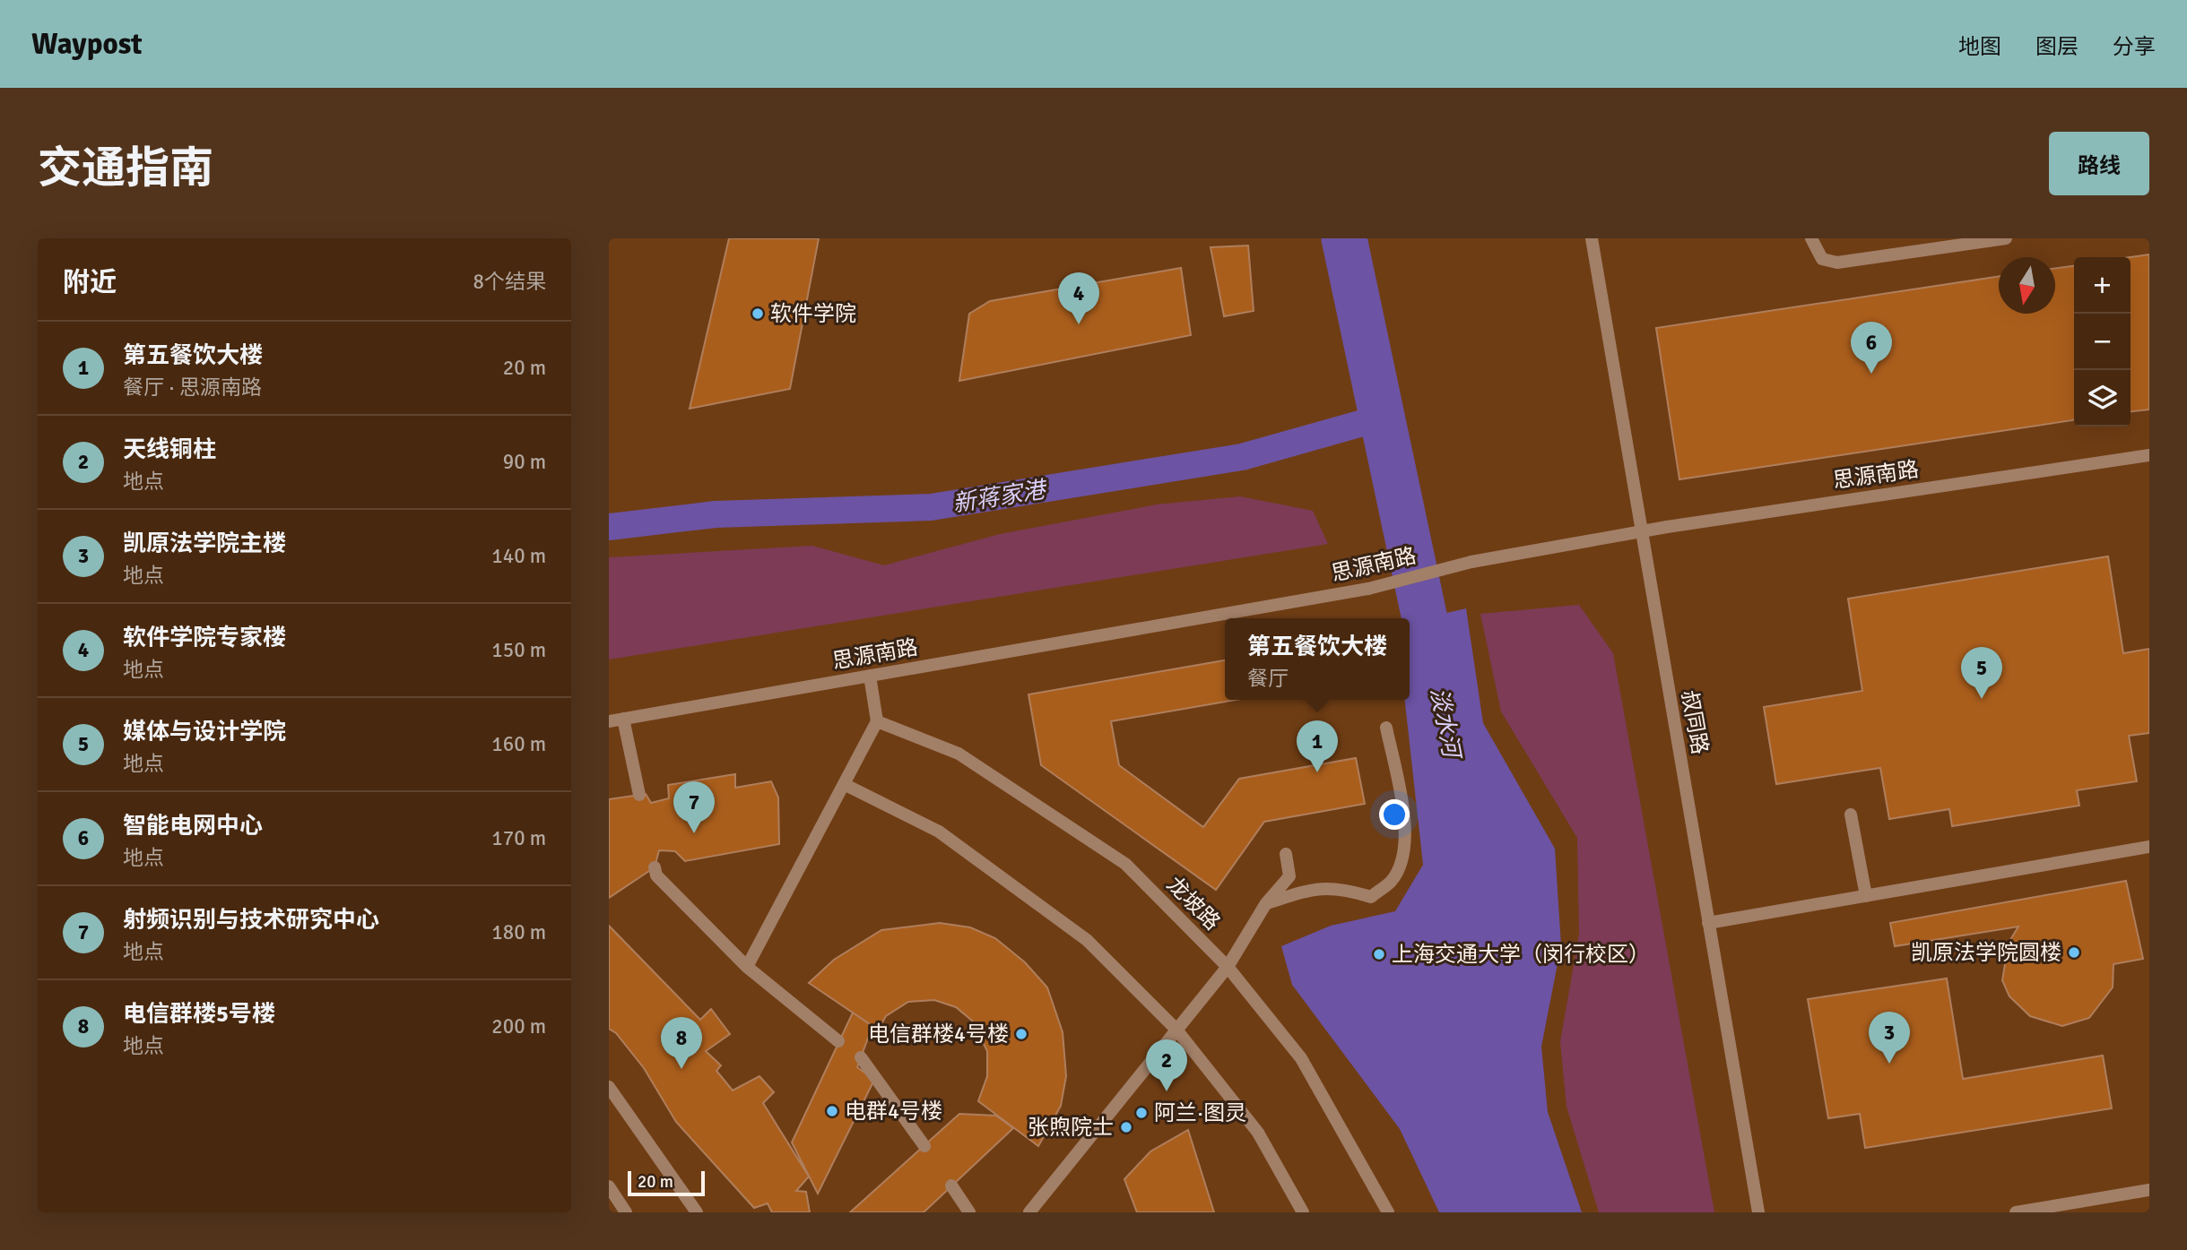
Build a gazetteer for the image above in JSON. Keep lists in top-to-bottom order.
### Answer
{
  "streets": {
    "street": ["思源南路", "叔同路", "龙坡路"]
  },
  "crossings": [
    ["思源南路", "叔同路"]
  ],
  "water": ["新蒋家港", "淡水河"],
  "places": [
    "软件学院",
    "凯原法学院圆楼",
    "上海交通大学（闵行校区）",
    "电信群楼4号楼",
    "电群4号楼",
    "阿兰·图灵",
    "张煦院士"
  ],
  "scale_bar": "20 m",
  "north": "bottom",
  "page": {
    "header": "Waypost",
    "nav": ["地图", "图层", "分享"],
    "title": "交通指南",
    "buttons": "路线",
    "heading": ["附近", "8个结果"],
    "map_buttons": ["+", "−"],
    "pins": [
      "4",
      "6",
      "5",
      "1",
      "7",
      "3",
      "8",
      "2"
    ],
    "list": [
      {
        "mark": "1",
        "name": "第五餐饮大楼",
        "note": "餐厅 · 思源南路",
        "value": "20 m"
      },
      {
        "mark": "2",
        "name": "天线铜柱",
        "note": "地点",
        "value": "90 m"
      },
      {
        "mark": "3",
        "name": "凯原法学院主楼",
        "note": "地点",
        "value": "140 m"
      },
      {
        "mark": "4",
        "name": "软件学院专家楼",
        "note": "地点",
        "value": "150 m"
      },
      {
        "mark": "5",
        "name": "媒体与设计学院",
        "note": "地点",
        "value": "160 m"
      },
      {
        "mark": "6",
        "name": "智能电网中心",
        "note": "地点",
        "value": "170 m"
      },
      {
        "mark": "7",
        "name": "射频识别与技术研究中心",
        "note": "地点",
        "value": "180 m"
      },
      {
        "mark": "8",
        "name": "电信群楼5号楼",
        "note": "地点",
        "value": "200 m"
      }
    ],
    "popup": ["第五餐饮大楼", "餐厅"],
    "scale": "20 m"
  }
}
